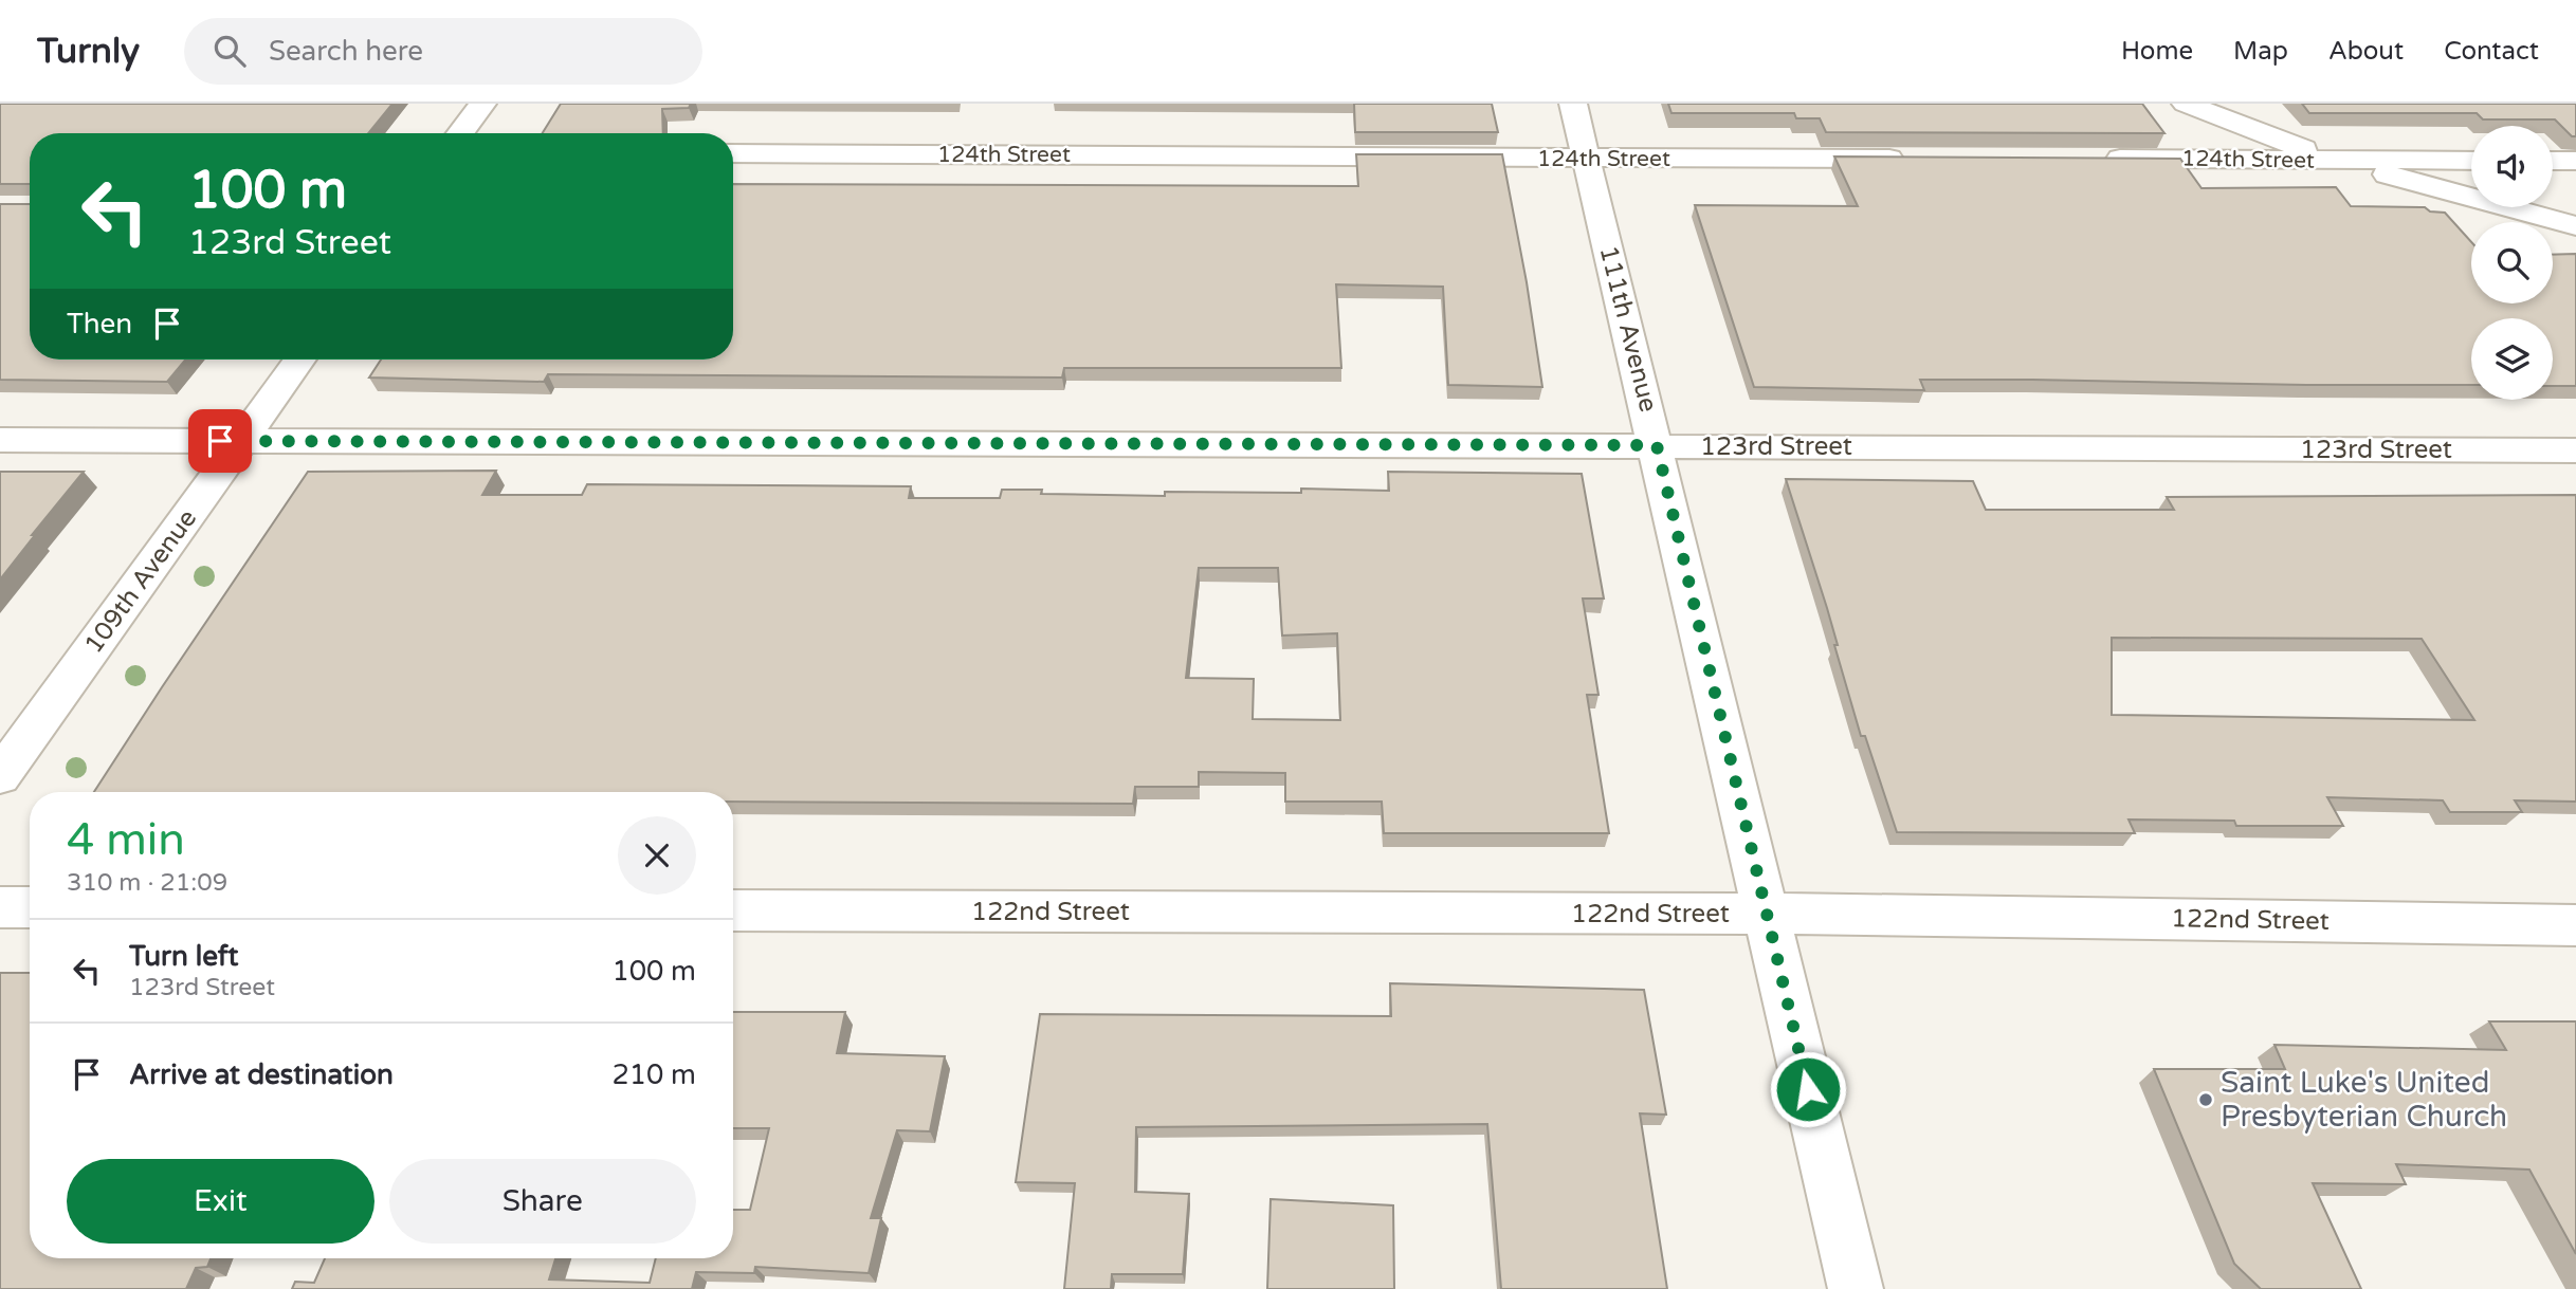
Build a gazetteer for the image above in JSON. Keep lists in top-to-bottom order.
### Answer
{
  "streets": {
    "street": [
      "124th Street",
      "111th Avenue",
      "123rd Street",
      "109th Avenue",
      "122nd Street"
    ]
  },
  "crossings": [
    ["124th Street", "111th Avenue"],
    ["111th Avenue", "123rd Street"],
    ["111th Avenue", "122nd Street"],
    ["123rd Street", "109th Avenue"]
  ],
  "places": ["Saint Luke's United Presbyterian Church"],
  "page": {
    "header": "Turnly",
    "search": "Search here",
    "nav": [
      "Home",
      "Map",
      "About",
      "Contact"
    ],
    "turn": ["100 m", "123rd Street"],
    "then": "Then",
    "heading": ["4 min", "310 m · 21:09"],
    "list": [
      {
        "name": "Turn left",
        "note": "123rd Street",
        "value": "100 m"
      },
      {
        "name": "Arrive at destination",
        "value": "210 m"
      }
    ],
    "buttons": ["Exit", "Share"]
  }
}
